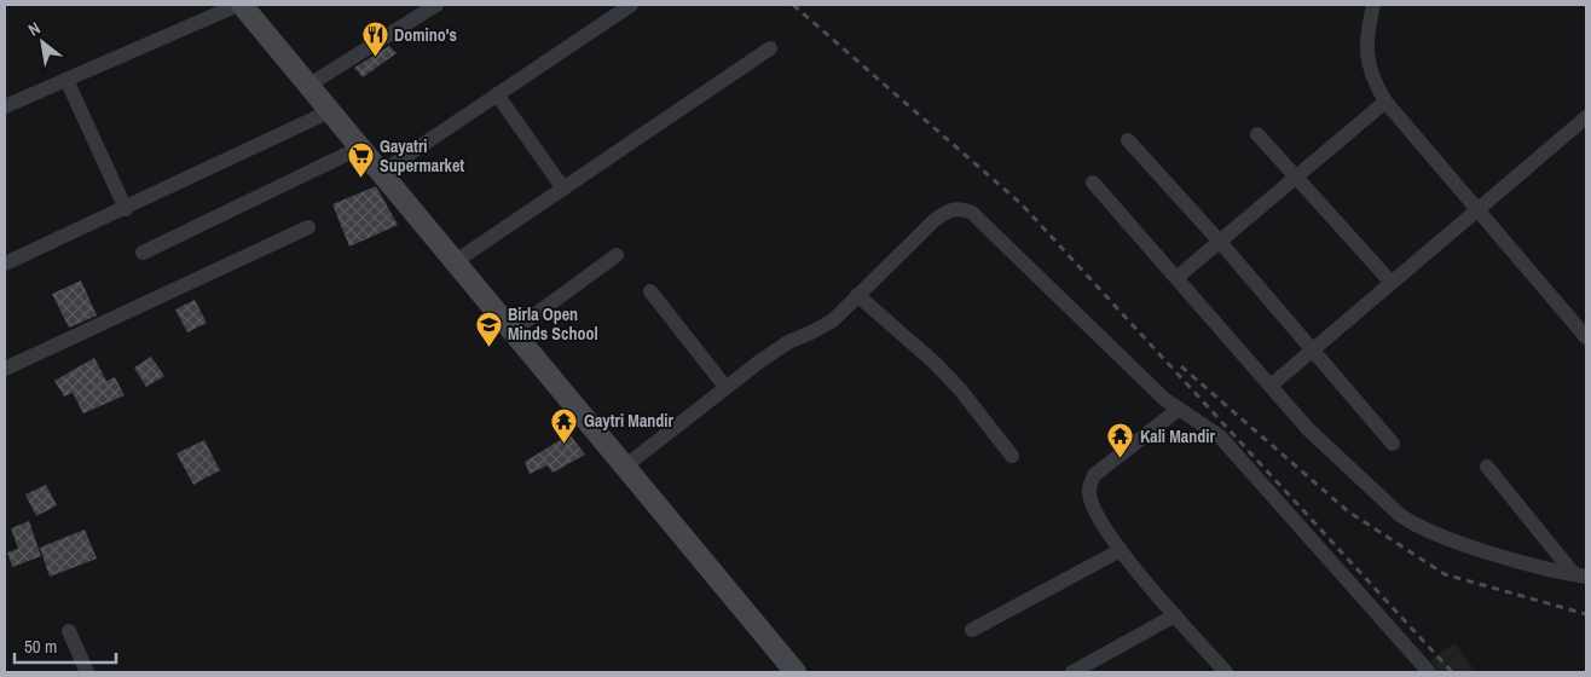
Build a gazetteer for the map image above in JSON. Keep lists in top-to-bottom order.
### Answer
{
  "places": {
    "restaurant": ["Domino's"],
    "supermarket": ["Gayatri Supermarket"],
    "school or university": ["Birla Open Minds School"],
    "temple": ["Gaytri Mandir", "Kali Mandir"]
  },
  "scale_bar": "50 m",
  "north": "top left"
}
